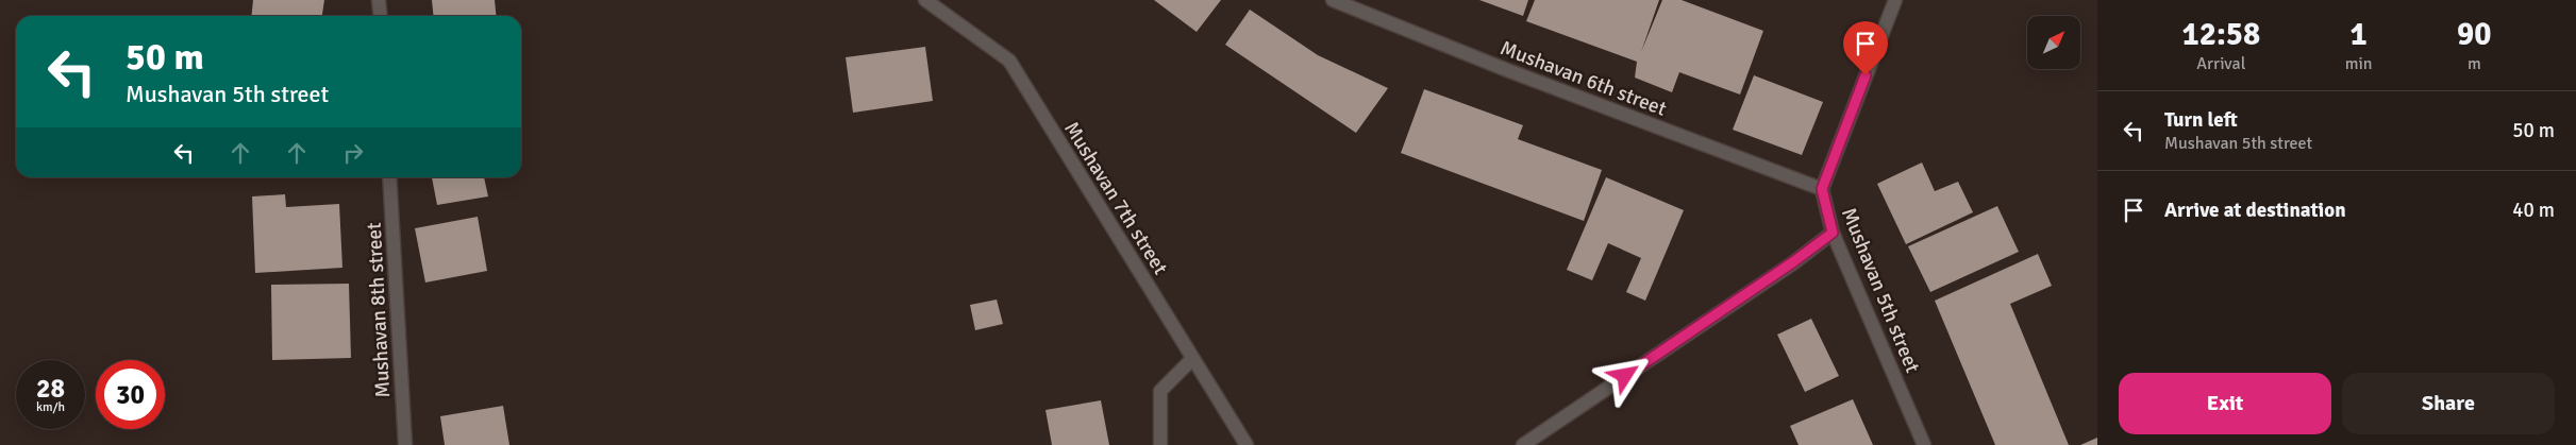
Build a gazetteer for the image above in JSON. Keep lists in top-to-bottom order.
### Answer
{
  "streets": {
    "street": [
      "Mushavan 6th street",
      "Mushavan 7th street",
      "Mushavan 5th street",
      "Mushavan 8th street"
    ]
  },
  "crossings": [
    ["Mushavan 6th street", "Mushavan 5th street"]
  ],
  "north": "top right",
  "page": {
    "eta": [
      "12:58",
      "Arrival",
      "1",
      "min",
      "90",
      "m"
    ],
    "turn": ["50 m", "Mushavan 5th street"],
    "list": [
      {
        "name": "Turn left",
        "note": "Mushavan 5th street",
        "value": "50 m"
      },
      {
        "name": "Arrive at destination",
        "value": "40 m"
      }
    ],
    "speed": "28 km/h",
    "limit": "30",
    "buttons": ["Exit", "Share"]
  }
}
